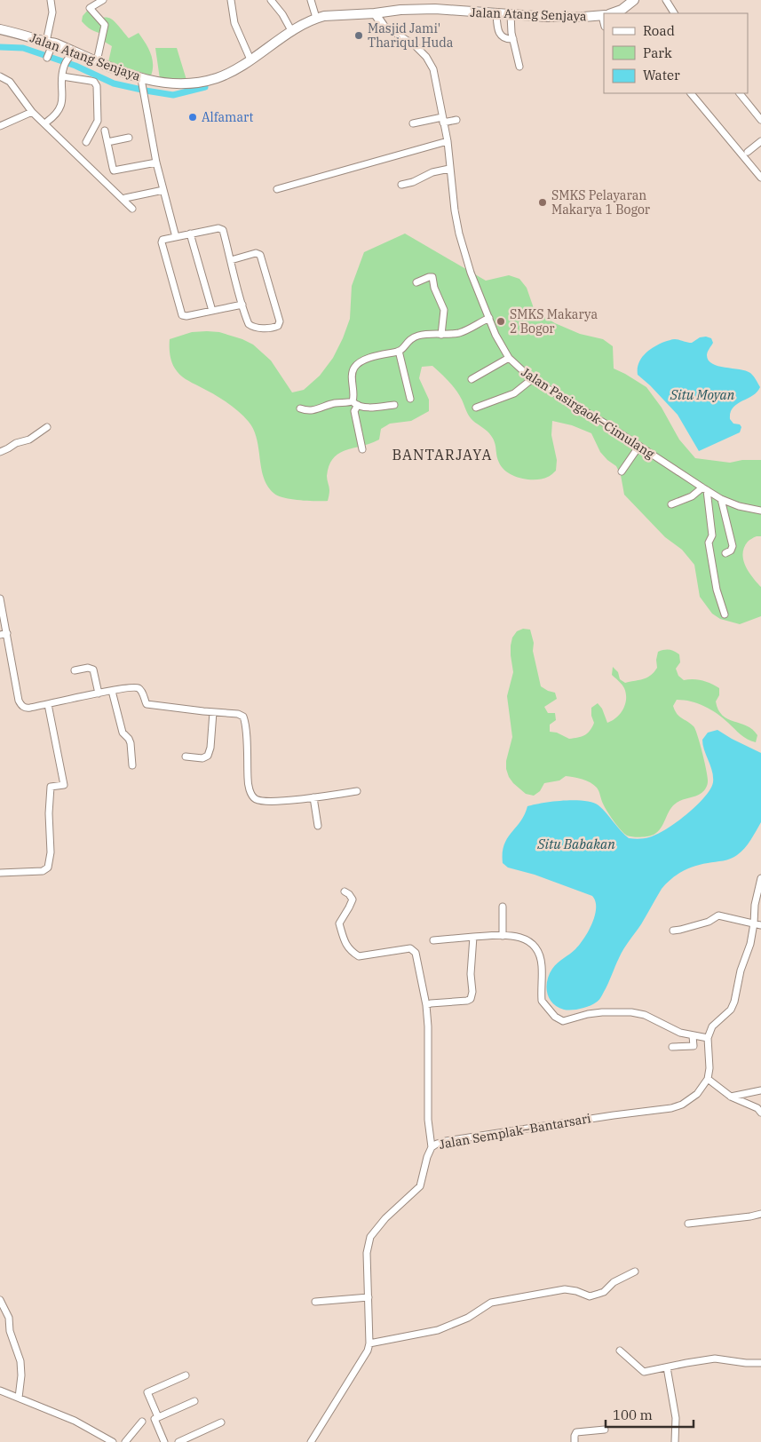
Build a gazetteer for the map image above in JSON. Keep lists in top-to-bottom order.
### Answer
{
  "streets": {
    "main road": ["Jalan Atang Senjaya"],
    "street": ["Jalan Pasirgaok–Cimulang", "Jalan Semplak–Bantarsari"]
  },
  "crossings": [
    ["Jalan Atang Senjaya", "Jalan Pasirgaok–Cimulang"]
  ],
  "districts": ["BANTARJAYA"],
  "water": ["Situ Moyan", "Situ Babakan"],
  "places": [
    "Masjid Jami' Thariqul Huda",
    "Alfamart",
    "SMKS Pelayaran Makarya 1 Bogor",
    "SMKS Makarya 2 Bogor"
  ],
  "legend": ["Road", "Park", "Water"],
  "scale_bar": "100 m"
}
